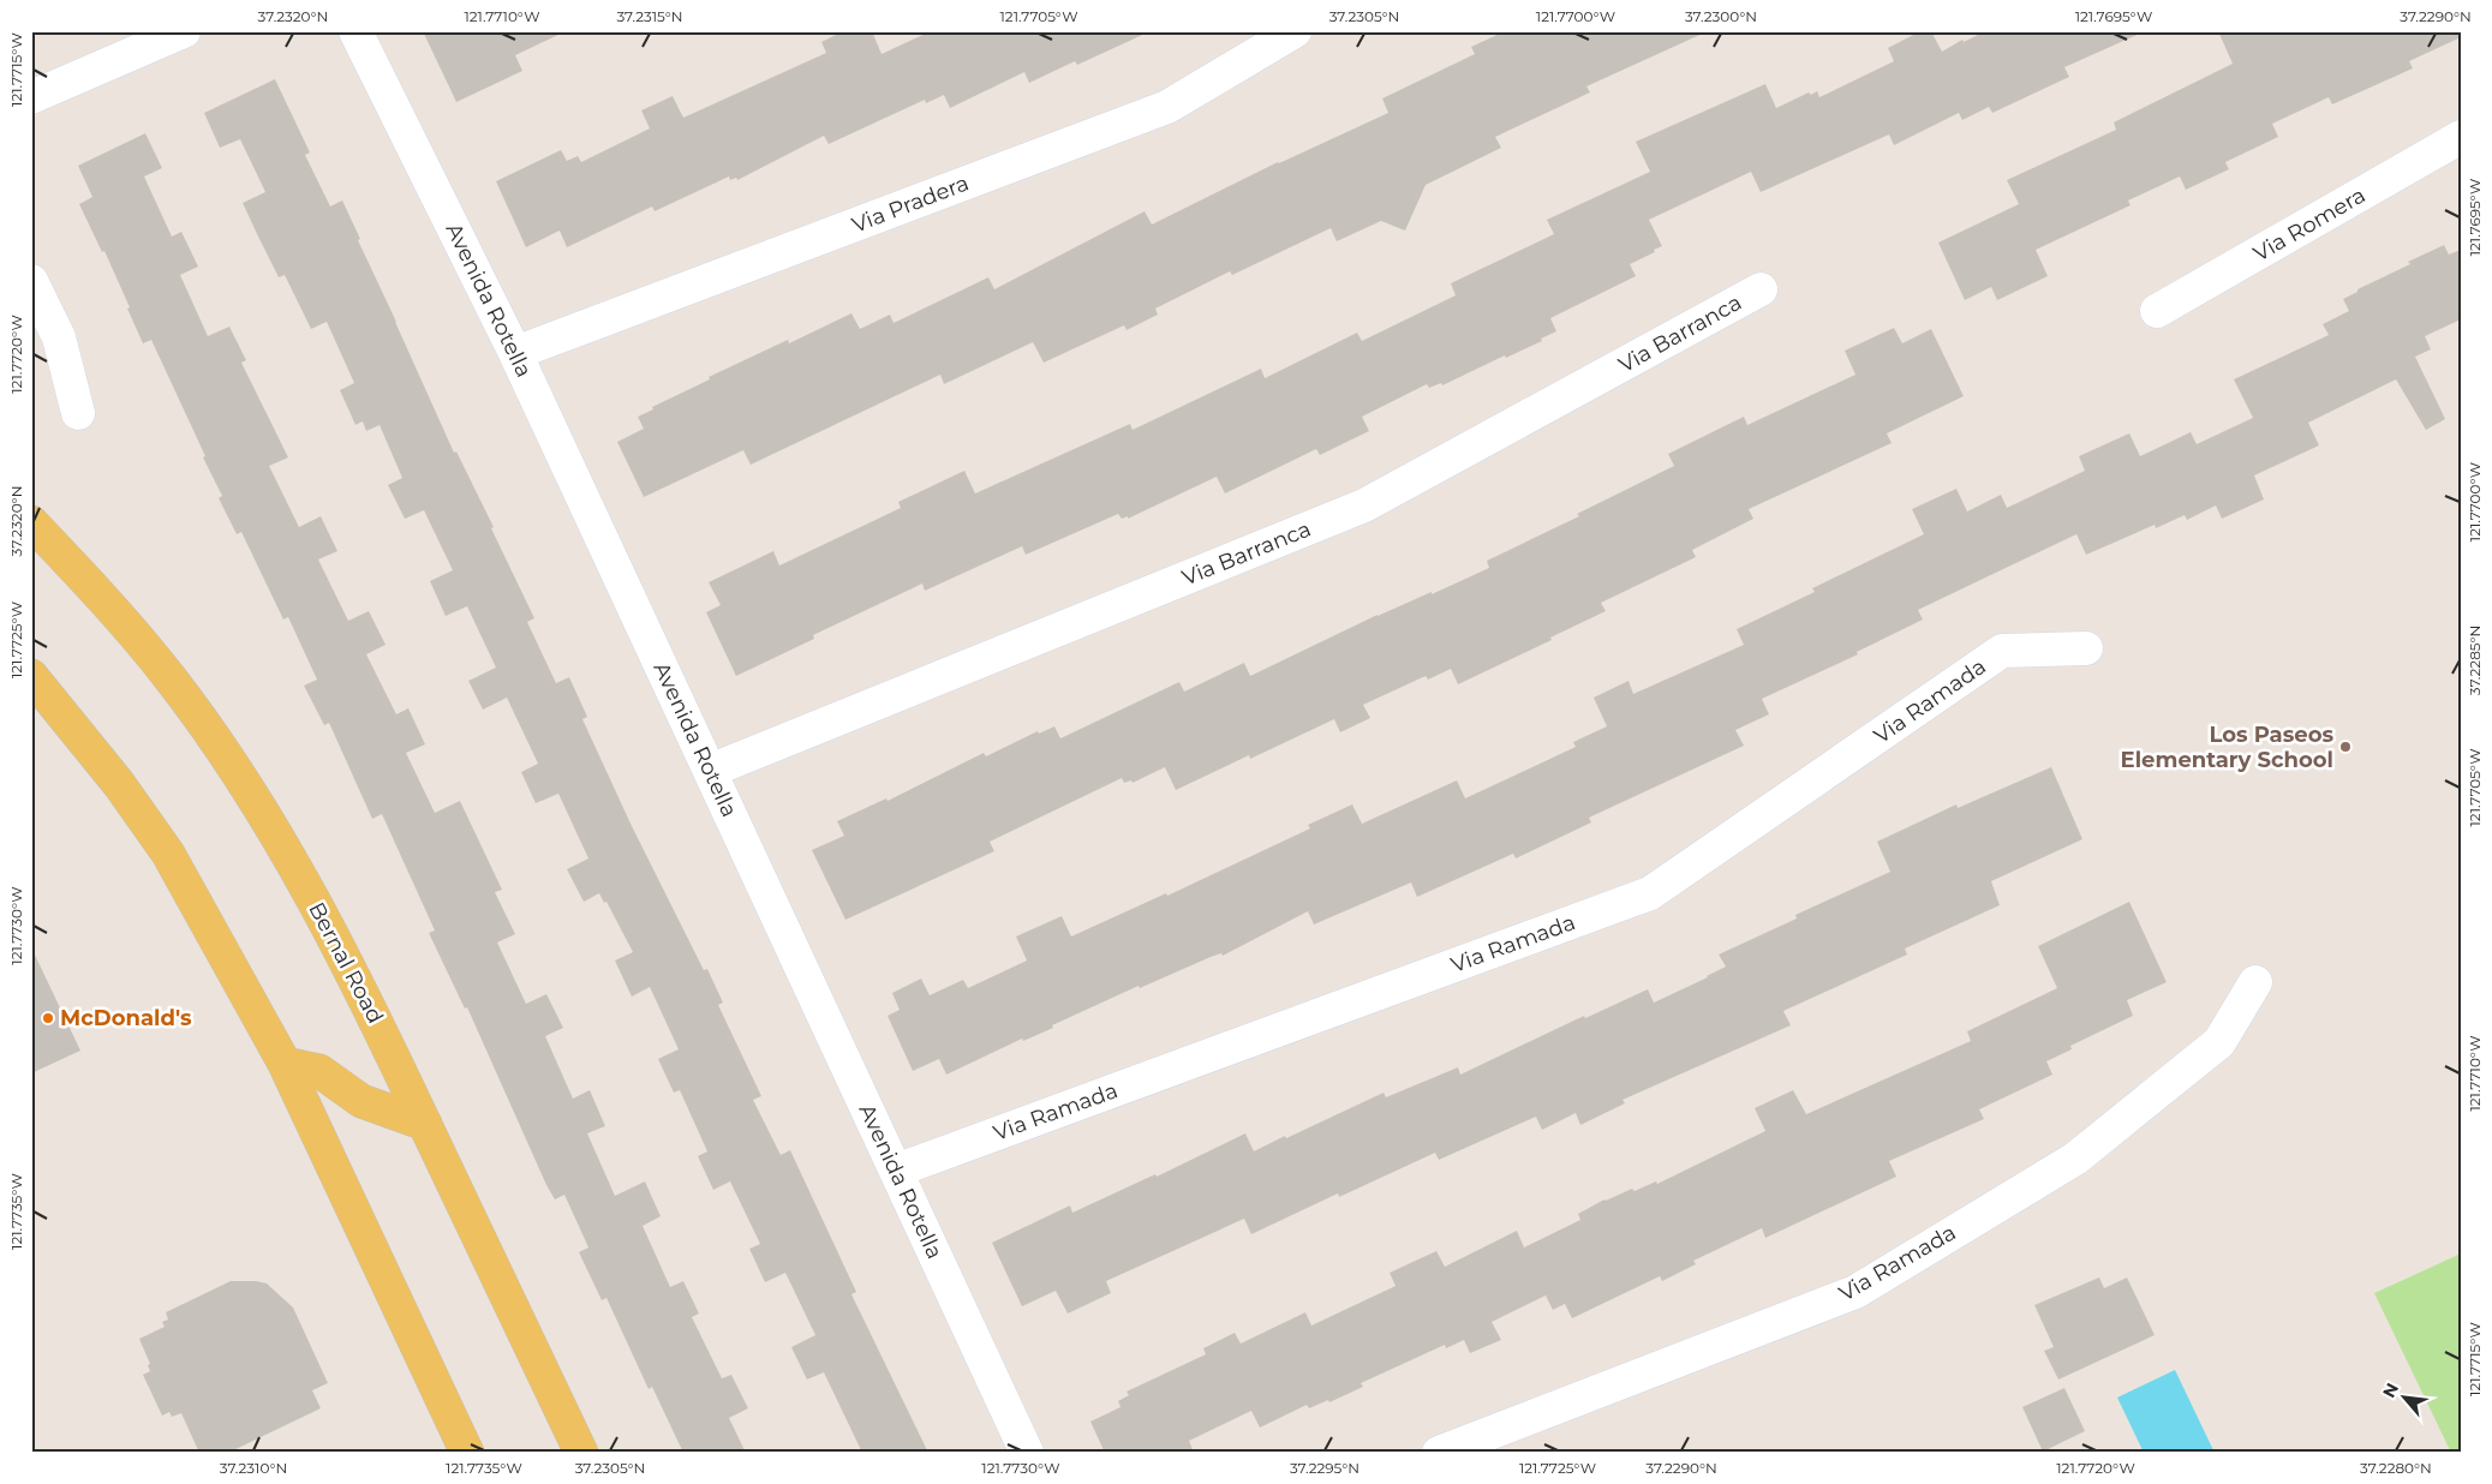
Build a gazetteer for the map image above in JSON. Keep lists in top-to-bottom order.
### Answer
{
  "streets": {
    "main road": ["Bernal Road"],
    "street": [
      "Via Pradera",
      "Via Romera",
      "Avenida Rotella",
      "Via Barranca",
      "Via Ramada"
    ]
  },
  "crossings": [
    ["Via Pradera", "Avenida Rotella"],
    ["Avenida Rotella", "Via Barranca"],
    ["Avenida Rotella", "Via Ramada"]
  ],
  "places": ["Los Paseos Elementary School", "McDonald's"],
  "north": "top left",
  "coordinates": [
    "37.2320°N",
    "121.7710°W",
    "37.2315°N",
    "121.7705°W",
    "37.2305°N",
    "121.7700°W",
    "37.2300°N",
    "121.7695°W",
    "37.2290°N",
    "121.7715°W",
    "121.7720°W",
    "121.7725°W",
    "37.2285°N",
    "121.7730°W",
    "121.7735°W",
    "37.2310°N",
    "37.2295°N",
    "37.2280°N"
  ]
}
